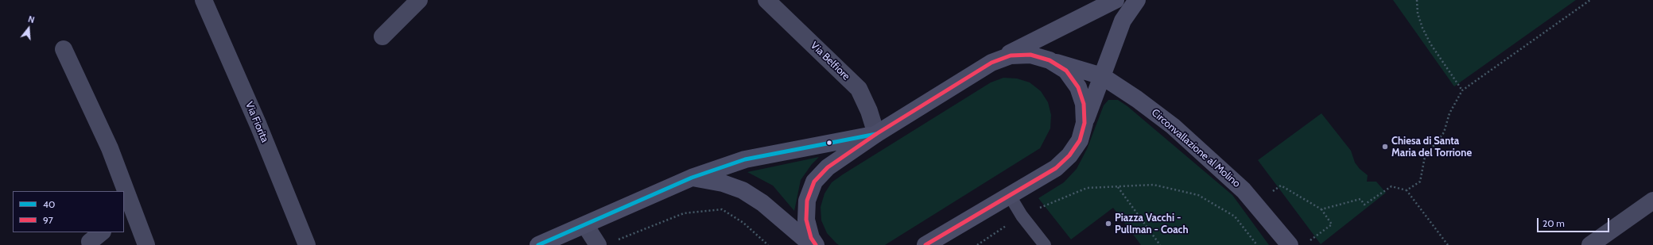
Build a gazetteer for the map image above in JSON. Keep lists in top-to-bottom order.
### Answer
{
  "streets": {
    "street": ["Via Belfiore", "Via Fiorita", "Circonvallazione al Molino"]
  },
  "places": ["Chiesa di Santa Maria del Torrione", "Piazza Vacchi - Pullman - Coach"],
  "lines": ["transit line 97", "transit line 40"],
  "legend": ["40", "97"],
  "scale_bar": "20 m",
  "north": "top"
}
